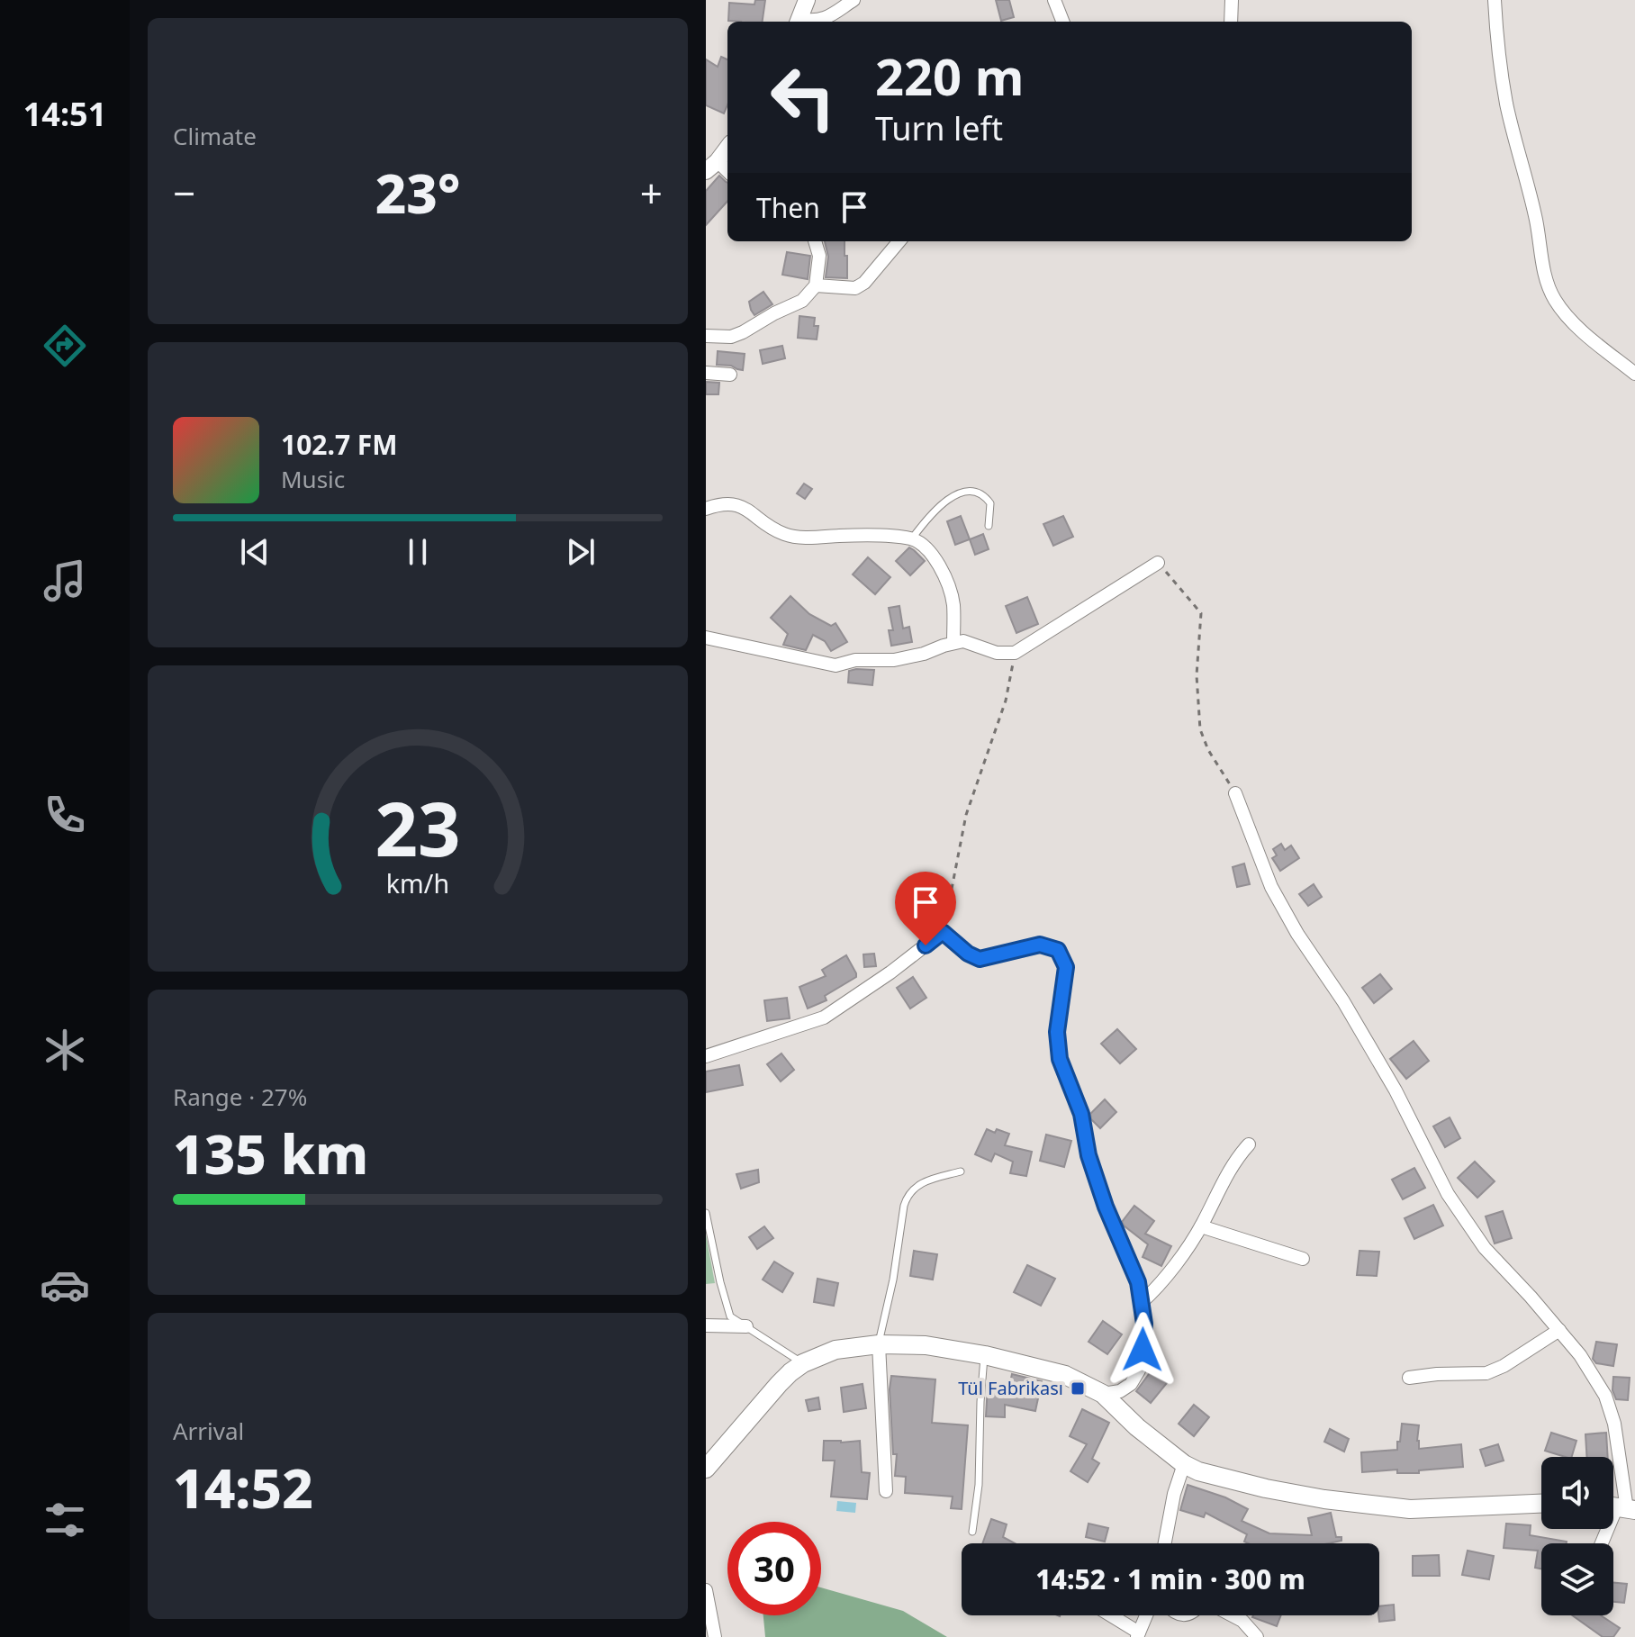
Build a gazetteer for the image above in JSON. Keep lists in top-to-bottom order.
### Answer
{
  "places": {
    "transit": ["Tül Fabrikası"]
  },
  "page": {
    "tabs": "14:51",
    "tile": [
      "Climate",
      ["Range · 27%", "135 km"],
      ["Arrival", "14:52"]
    ],
    "turn": ["220 m", "Turn left"],
    "heat": ["−", "23°", "+"],
    "then": "Then",
    "song": ["102.7 FM", "Music"],
    "limit": "30",
    "trip": "14:52 · 1 min · 300 m",
    "gauge": ["23", "km/h"]
  }
}
